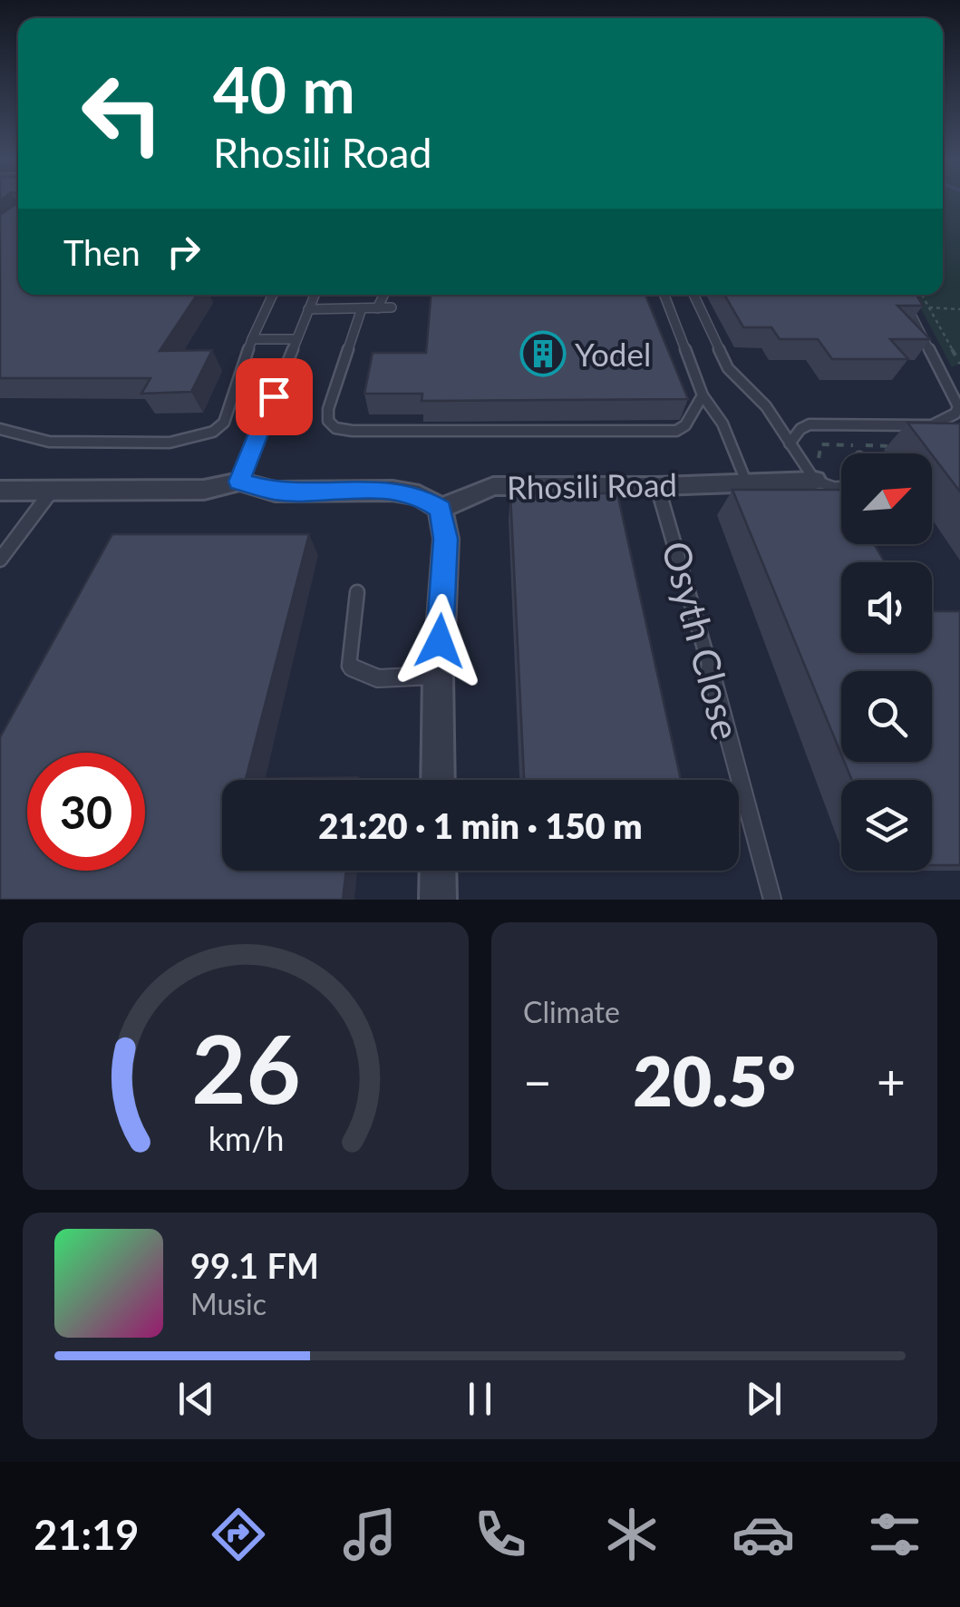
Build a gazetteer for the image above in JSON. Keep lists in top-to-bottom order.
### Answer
{
  "streets": {
    "street": ["Rhosili Road"],
    "lane": ["Osyth Close"]
  },
  "crossings": [
    ["Rhosili Road", "Osyth Close"]
  ],
  "places": {
    "building": ["Yodel"]
  },
  "north": "top right",
  "page": {
    "turn": ["40 m", "Rhosili Road"],
    "then": "Then",
    "limit": "30",
    "trip": "21:20 · 1 min · 150 m",
    "tile": "Climate",
    "heat": ["−", "20.5°", "+"],
    "song": ["99.1 FM", "Music"],
    "tabs": "21:19",
    "gauge": ["26", "km/h"]
  }
}
